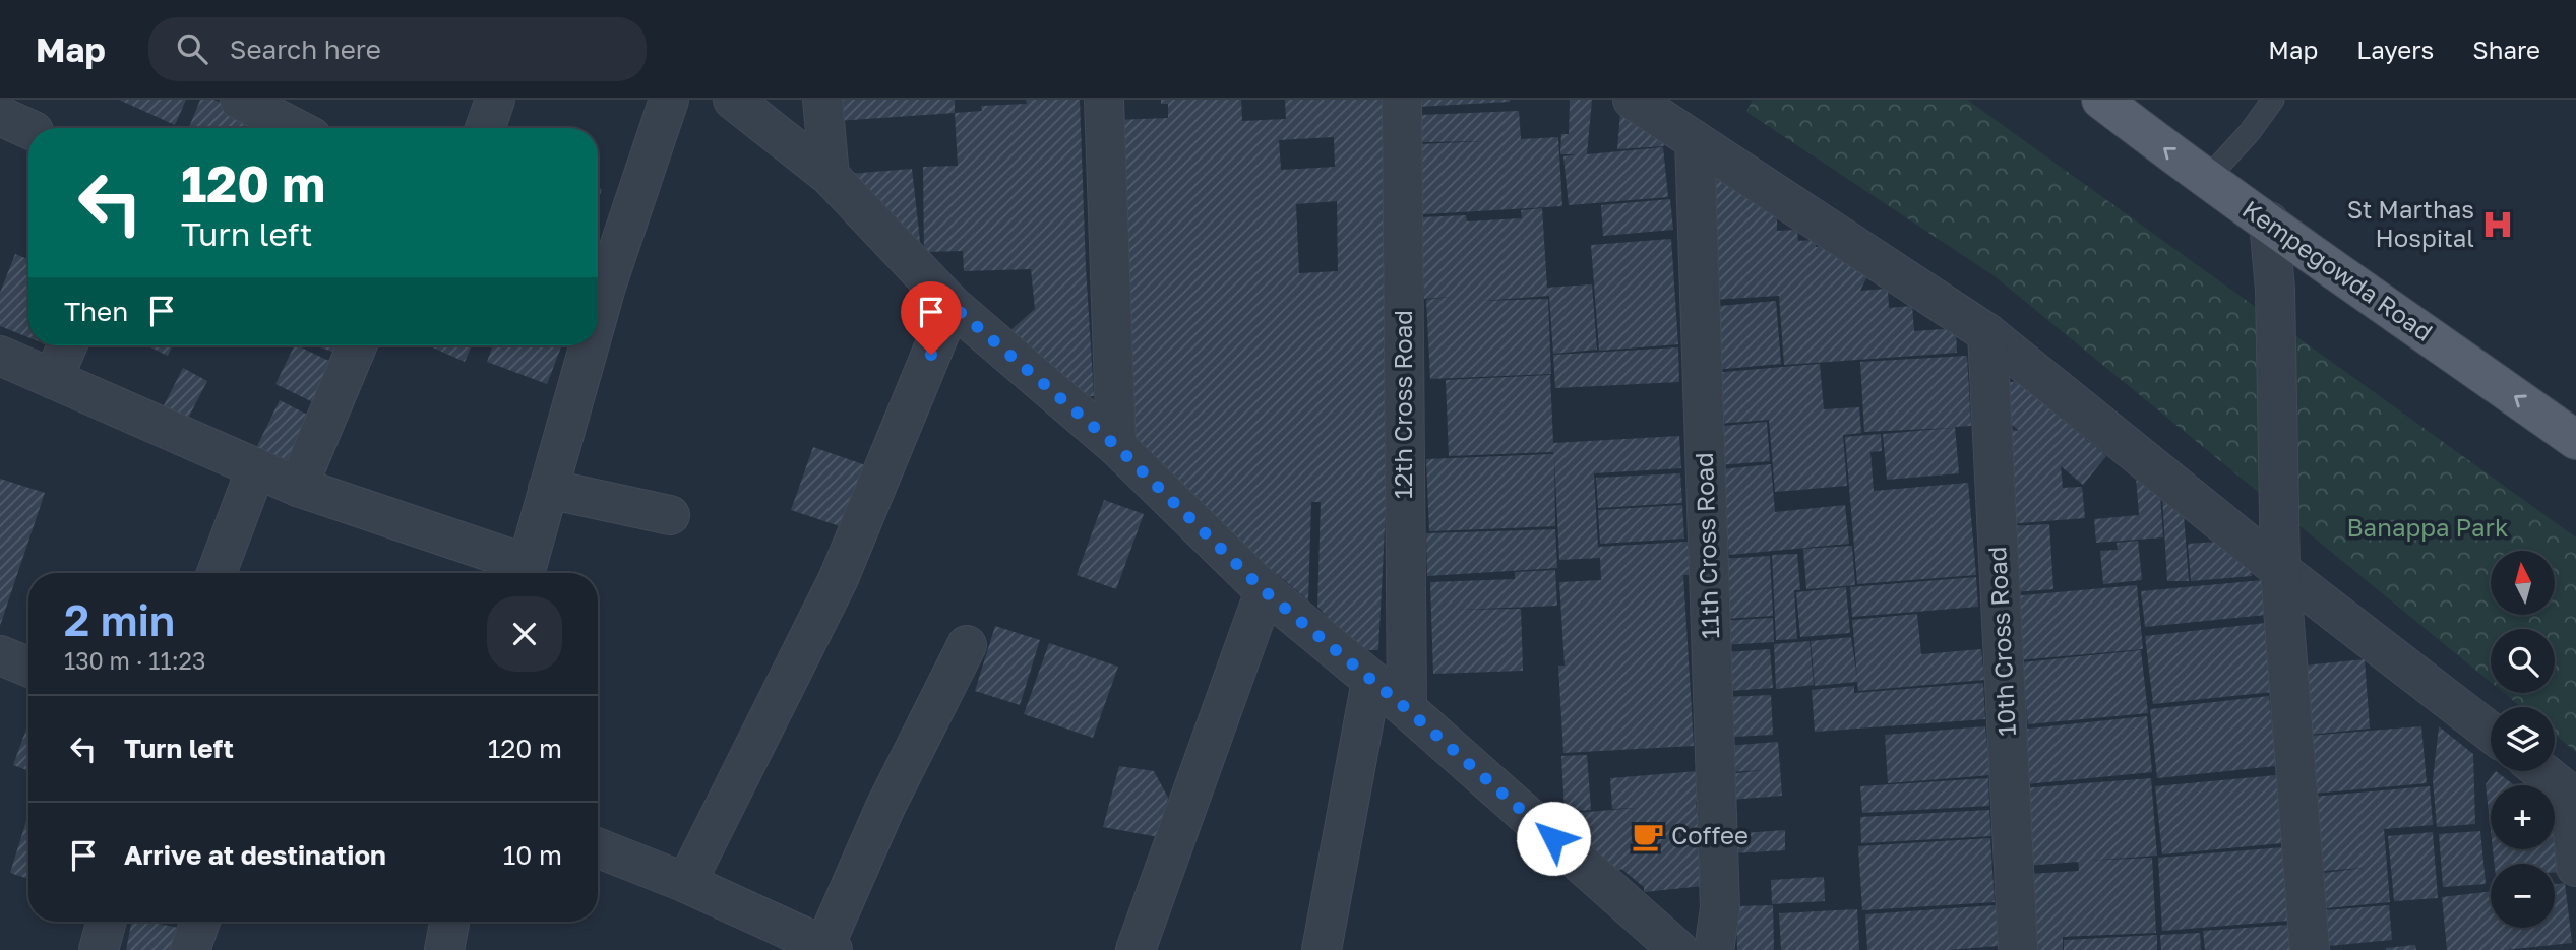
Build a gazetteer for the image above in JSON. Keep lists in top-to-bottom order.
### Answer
{
  "streets": {
    "main road": ["Kempegowda Road"],
    "street": ["12th Cross Road", "11th Cross Road", "10th Cross Road"]
  },
  "one_way": ["Kempegowda Road"],
  "parks": ["Banappa Park"],
  "places": {
    "hospital": ["St Marthas Hospital"],
    "cafe": ["Coffee"]
  },
  "north": "top",
  "page": {
    "header": "Map",
    "search": "Search here",
    "nav": ["Map", "Layers", "Share"],
    "turn": ["120 m", "Turn left"],
    "then": "Then",
    "map_buttons": ["+", "−"],
    "heading": ["2 min", "130 m · 11:23"],
    "list": [
      {
        "name": "Turn left",
        "value": "120 m"
      },
      {
        "name": "Arrive at destination",
        "value": "10 m"
      }
    ]
  }
}
